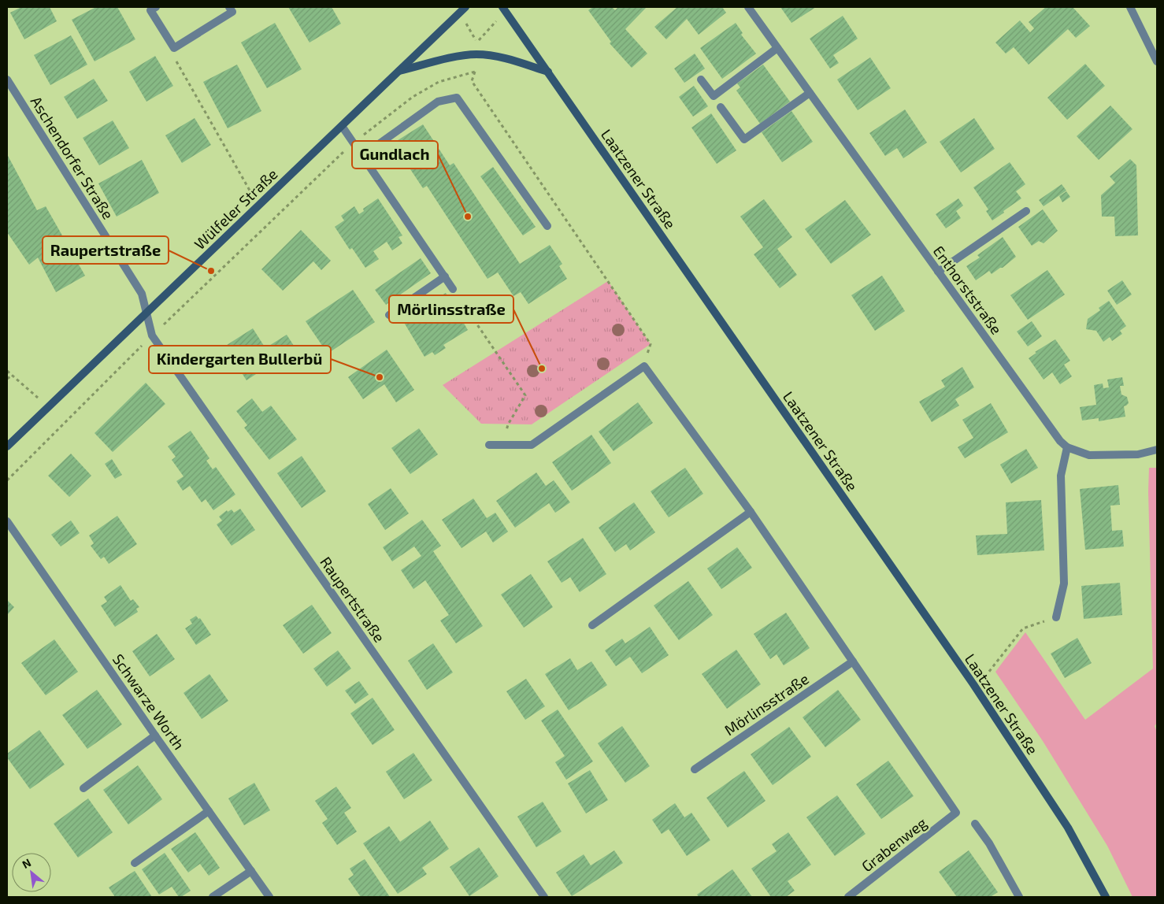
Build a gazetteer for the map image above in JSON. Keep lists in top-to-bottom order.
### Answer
{
  "streets": {
    "main road": ["Laatzener Straße", "Wülfeler Straße"],
    "street": [
      "Aschendorfer Straße",
      "Enthorststraße",
      "Raupertstraße",
      "Schwarze Worth",
      "Mörlinsstraße",
      "Grabenweg"
    ]
  },
  "crossings": [
    ["Aschendorfer Straße", "Wülfeler Straße"],
    ["Aschendorfer Straße", "Raupertstraße"],
    ["Wülfeler Straße", "Raupertstraße"],
    ["Mörlinsstraße", "Grabenweg"]
  ],
  "places": [
    "Gundlach",
    "Raupertstraße",
    "Mörlinsstraße",
    "Kindergarten Bullerbü"
  ],
  "north": "top left"
}
